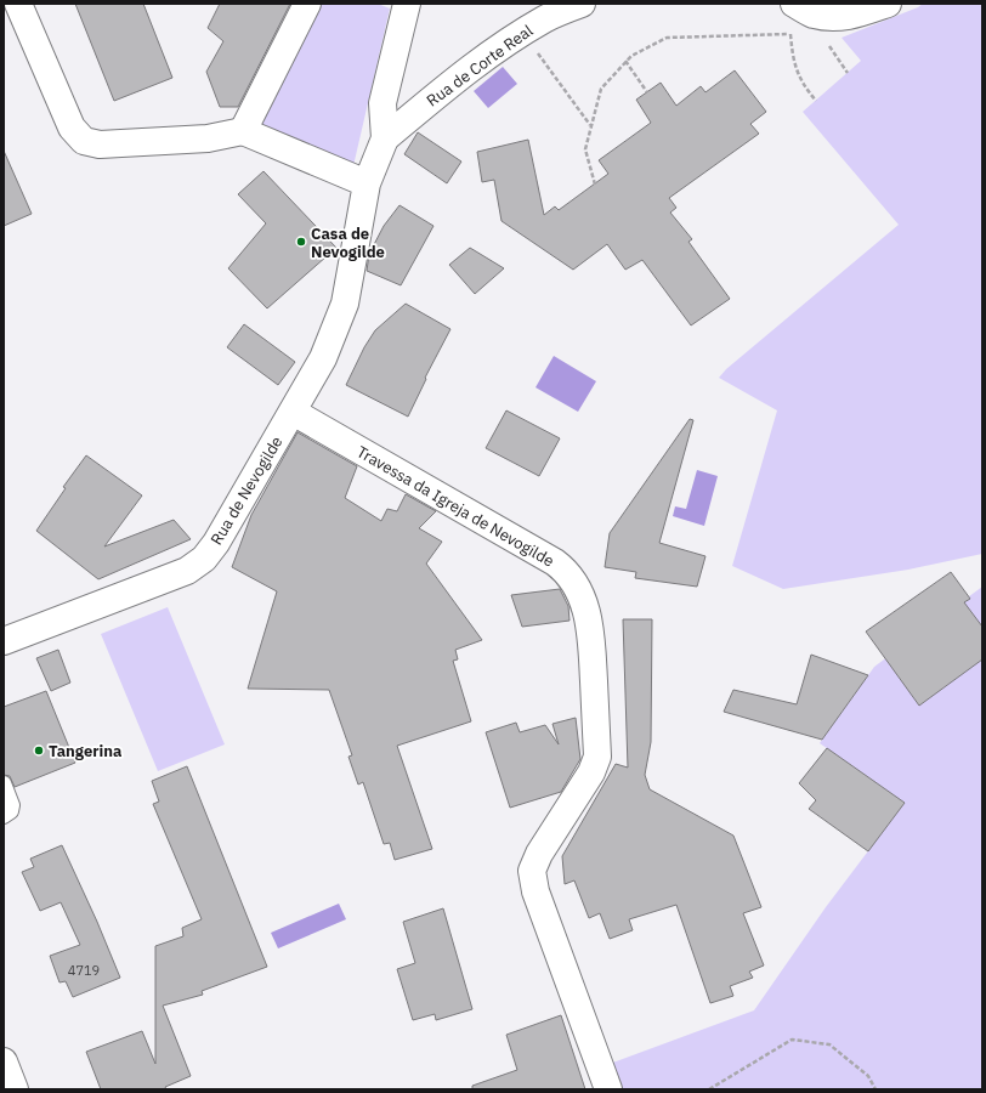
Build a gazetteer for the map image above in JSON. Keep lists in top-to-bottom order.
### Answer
{
  "streets": {
    "street": ["Rua de Corte Real", "Rua de Nevogilde", "Travessa da Igreja de Nevogilde"]
  },
  "crossings": [
    ["Rua de Corte Real", "Rua de Nevogilde"],
    ["Rua de Nevogilde", "Travessa da Igreja de Nevogilde"]
  ],
  "places": ["Casa de Nevogilde", "Tangerina"],
  "house_numbers": ["4719"]
}
